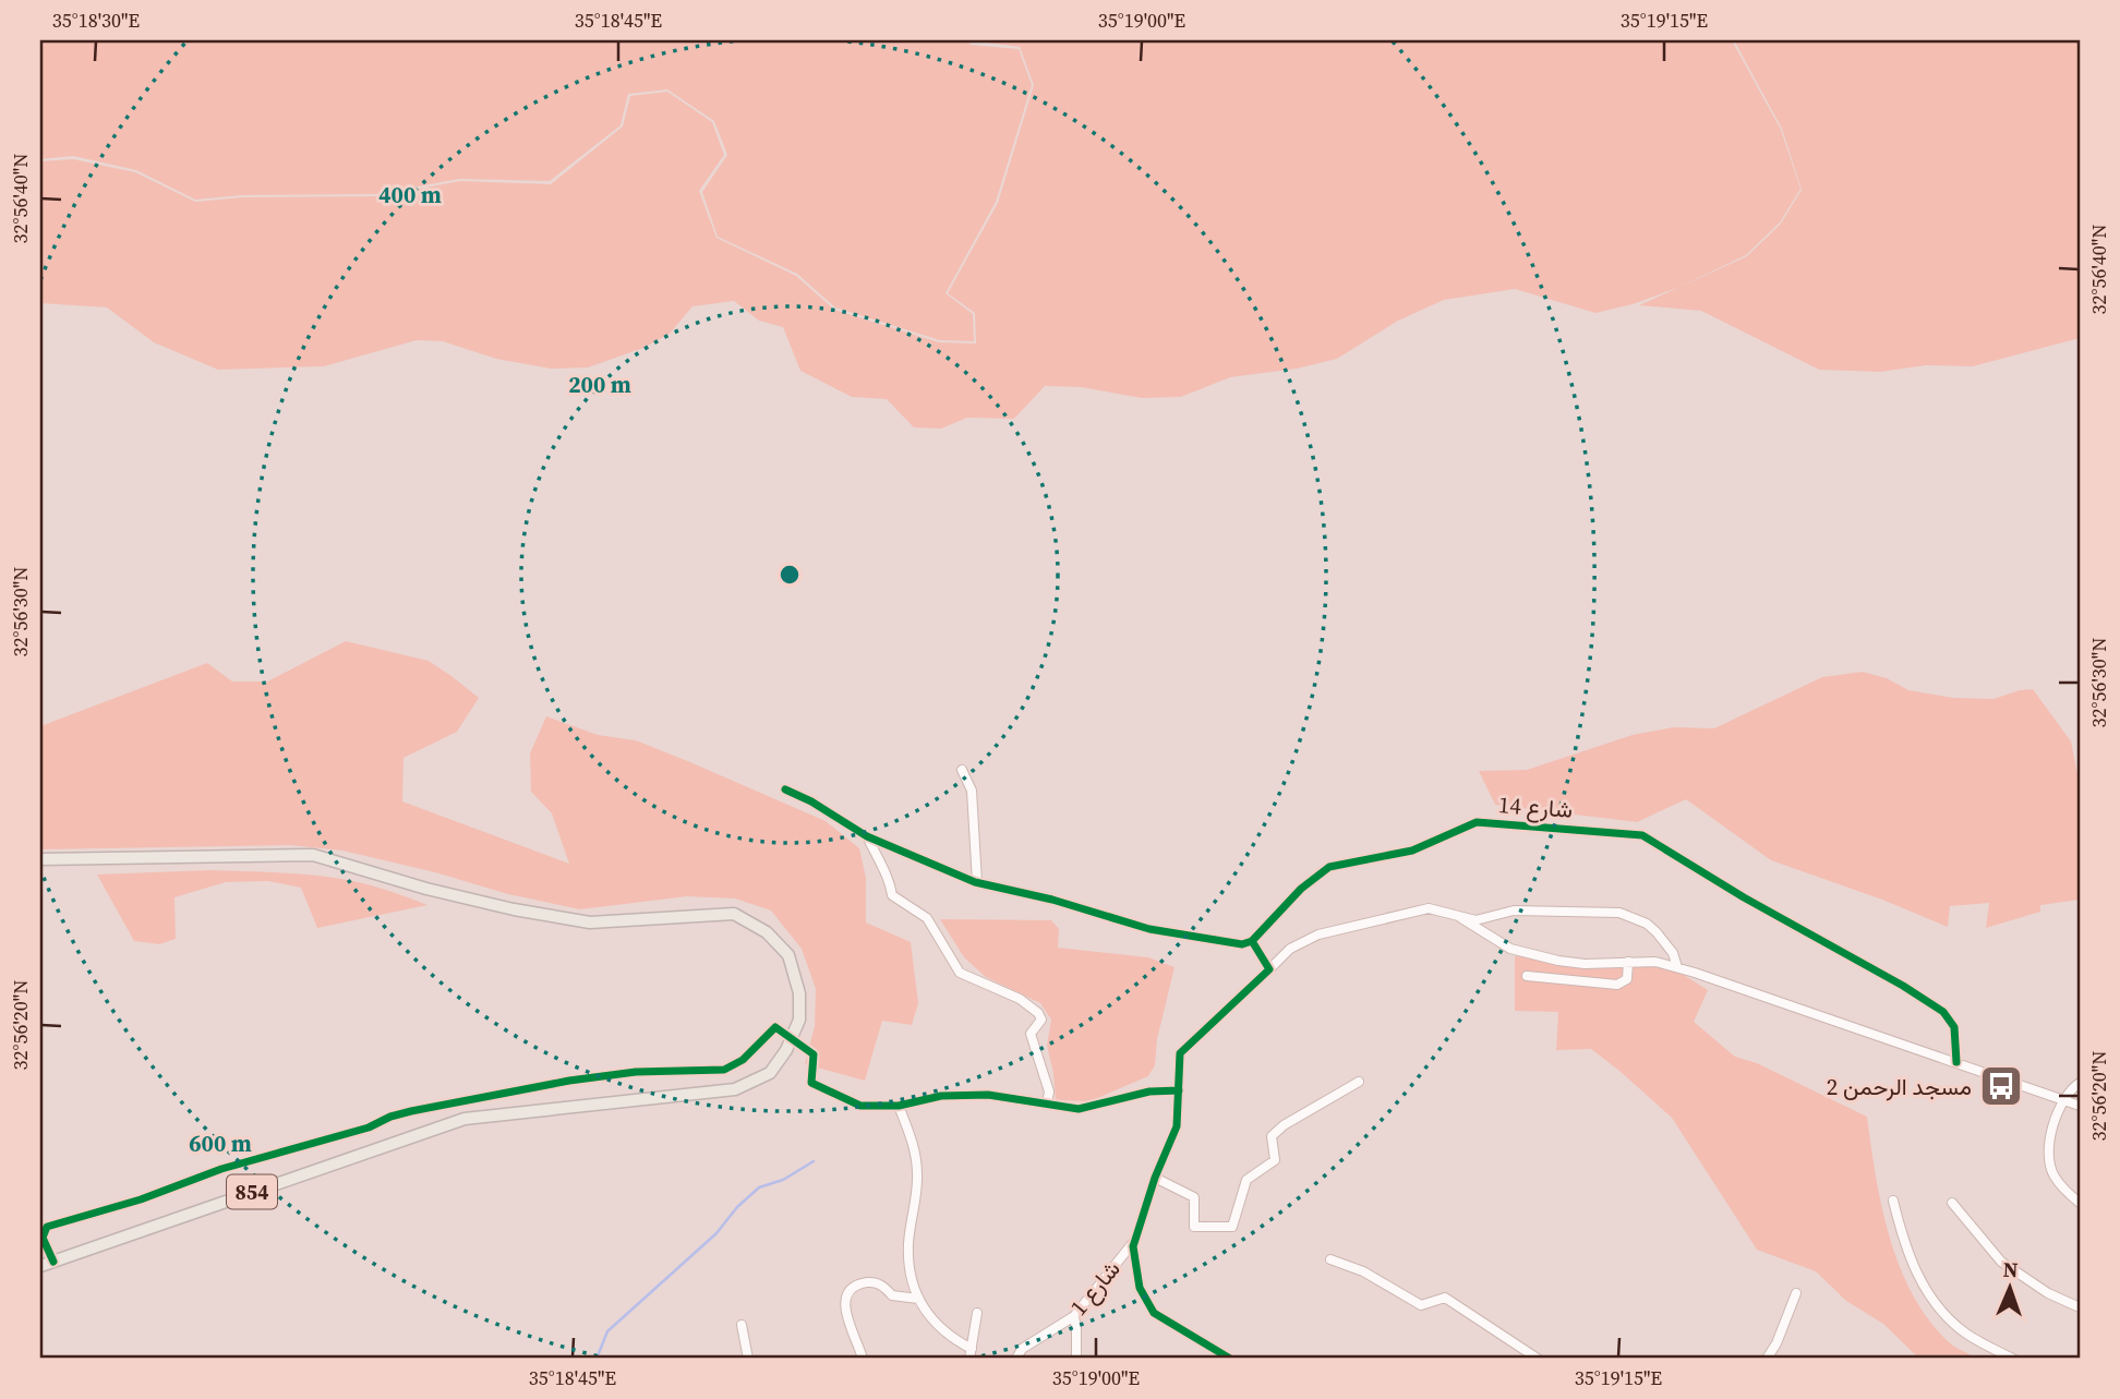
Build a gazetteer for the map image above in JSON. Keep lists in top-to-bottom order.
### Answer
{
  "streets": {
    "main road": ["854"],
    "street": ["شارع 14", "شارع 1"]
  },
  "places": {
    "bus stop": ["مسجد الرحمن 2"]
  },
  "north": "top",
  "coordinates": [
    "35°18'30\"E",
    "35°18'45\"E",
    "35°19'00\"E",
    "35°19'15\"E",
    "32°56'40\"N",
    "32°56'30\"N",
    "32°56'20\"N"
  ],
  "rings": ["400 m", "200 m", "600 m"]
}
